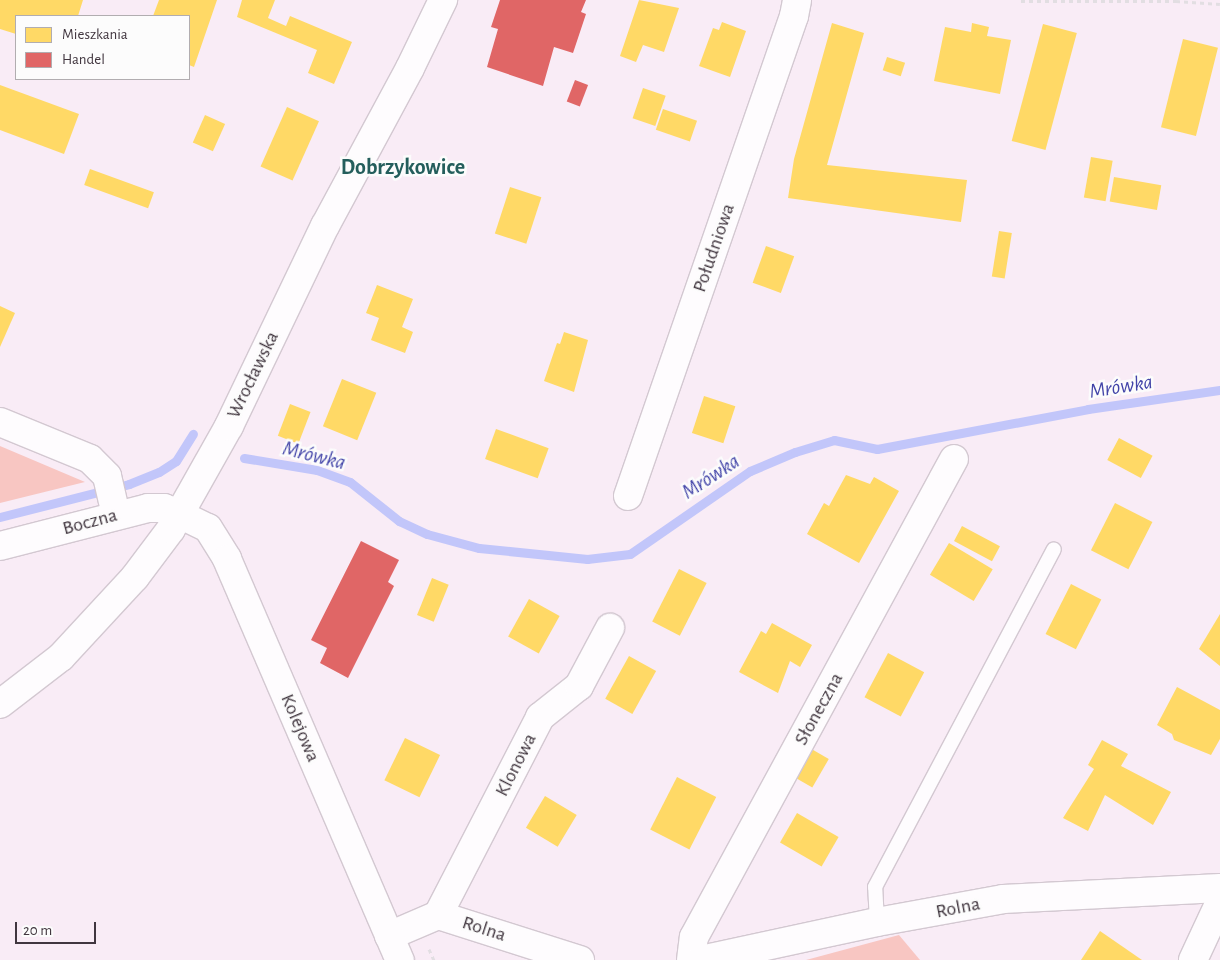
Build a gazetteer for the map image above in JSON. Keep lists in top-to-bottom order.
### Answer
{
  "streets": {
    "street": [
      "Południowa",
      "Wrocławska",
      "Boczna",
      "Słoneczna",
      "Kolejowa",
      "Klonowa",
      "Rolna"
    ]
  },
  "crossings": [
    ["Wrocławska", "Boczna"],
    ["Wrocławska", "Kolejowa"],
    ["Boczna", "Kolejowa"],
    ["Kolejowa", "Rolna"],
    ["Klonowa", "Rolna"]
  ],
  "districts": ["Dobrzykowice"],
  "water": ["Mrówka"],
  "legend": ["Mieszkania", "Handel"],
  "scale_bar": "20 m"
}
